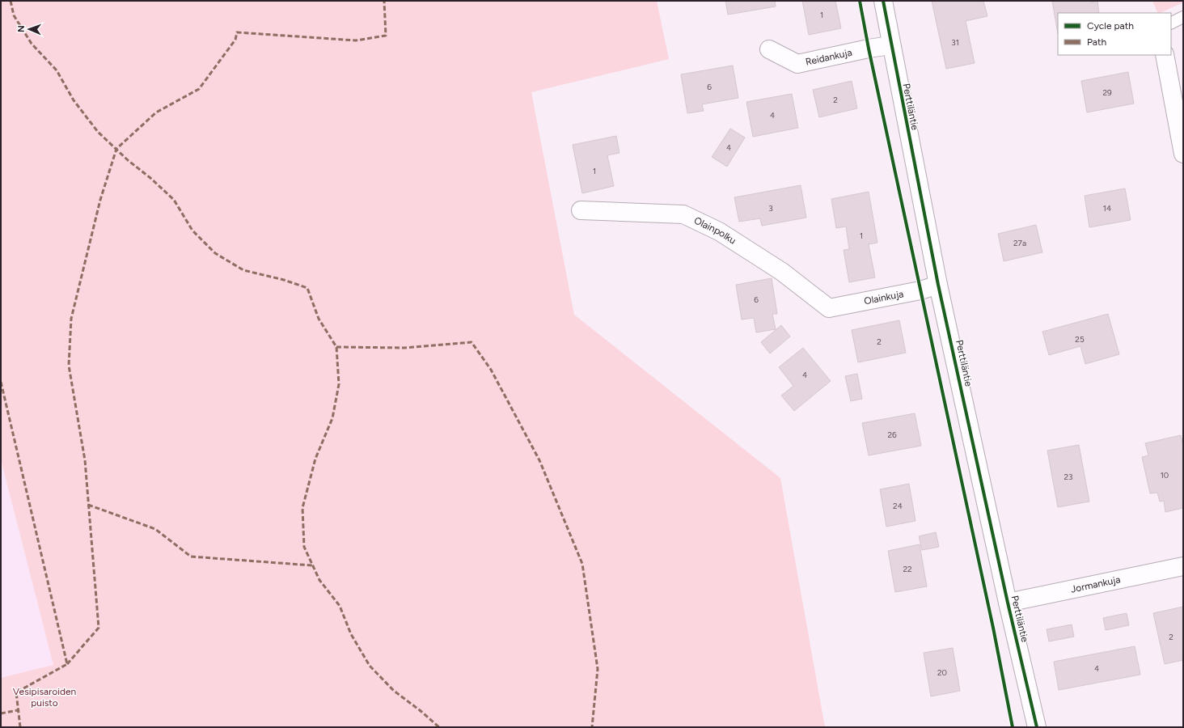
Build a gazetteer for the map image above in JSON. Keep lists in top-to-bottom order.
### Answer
{
  "streets": {
    "street": [
      "Reidankuja",
      "Perttiläntie",
      "Olainpolku",
      "Olainkuja",
      "Jormankuja"
    ]
  },
  "crossings": [
    ["Reidankuja", "Perttiläntie"],
    ["Perttiläntie", "Olainkuja"],
    ["Perttiläntie", "Jormankuja"],
    ["Olainpolku", "Olainkuja"]
  ],
  "parks": ["Vesipisaroiden puisto"],
  "house_numbers": [
    "1",
    "31",
    "6",
    "29",
    "2",
    "4",
    "4",
    "1",
    "3",
    "14",
    "1",
    "27a",
    "6",
    "25",
    "2",
    "4",
    "26",
    "10",
    "23",
    "24",
    "22",
    "2",
    "4",
    "20"
  ],
  "legend": ["Cycle path", "Path"],
  "north": "left"
}
